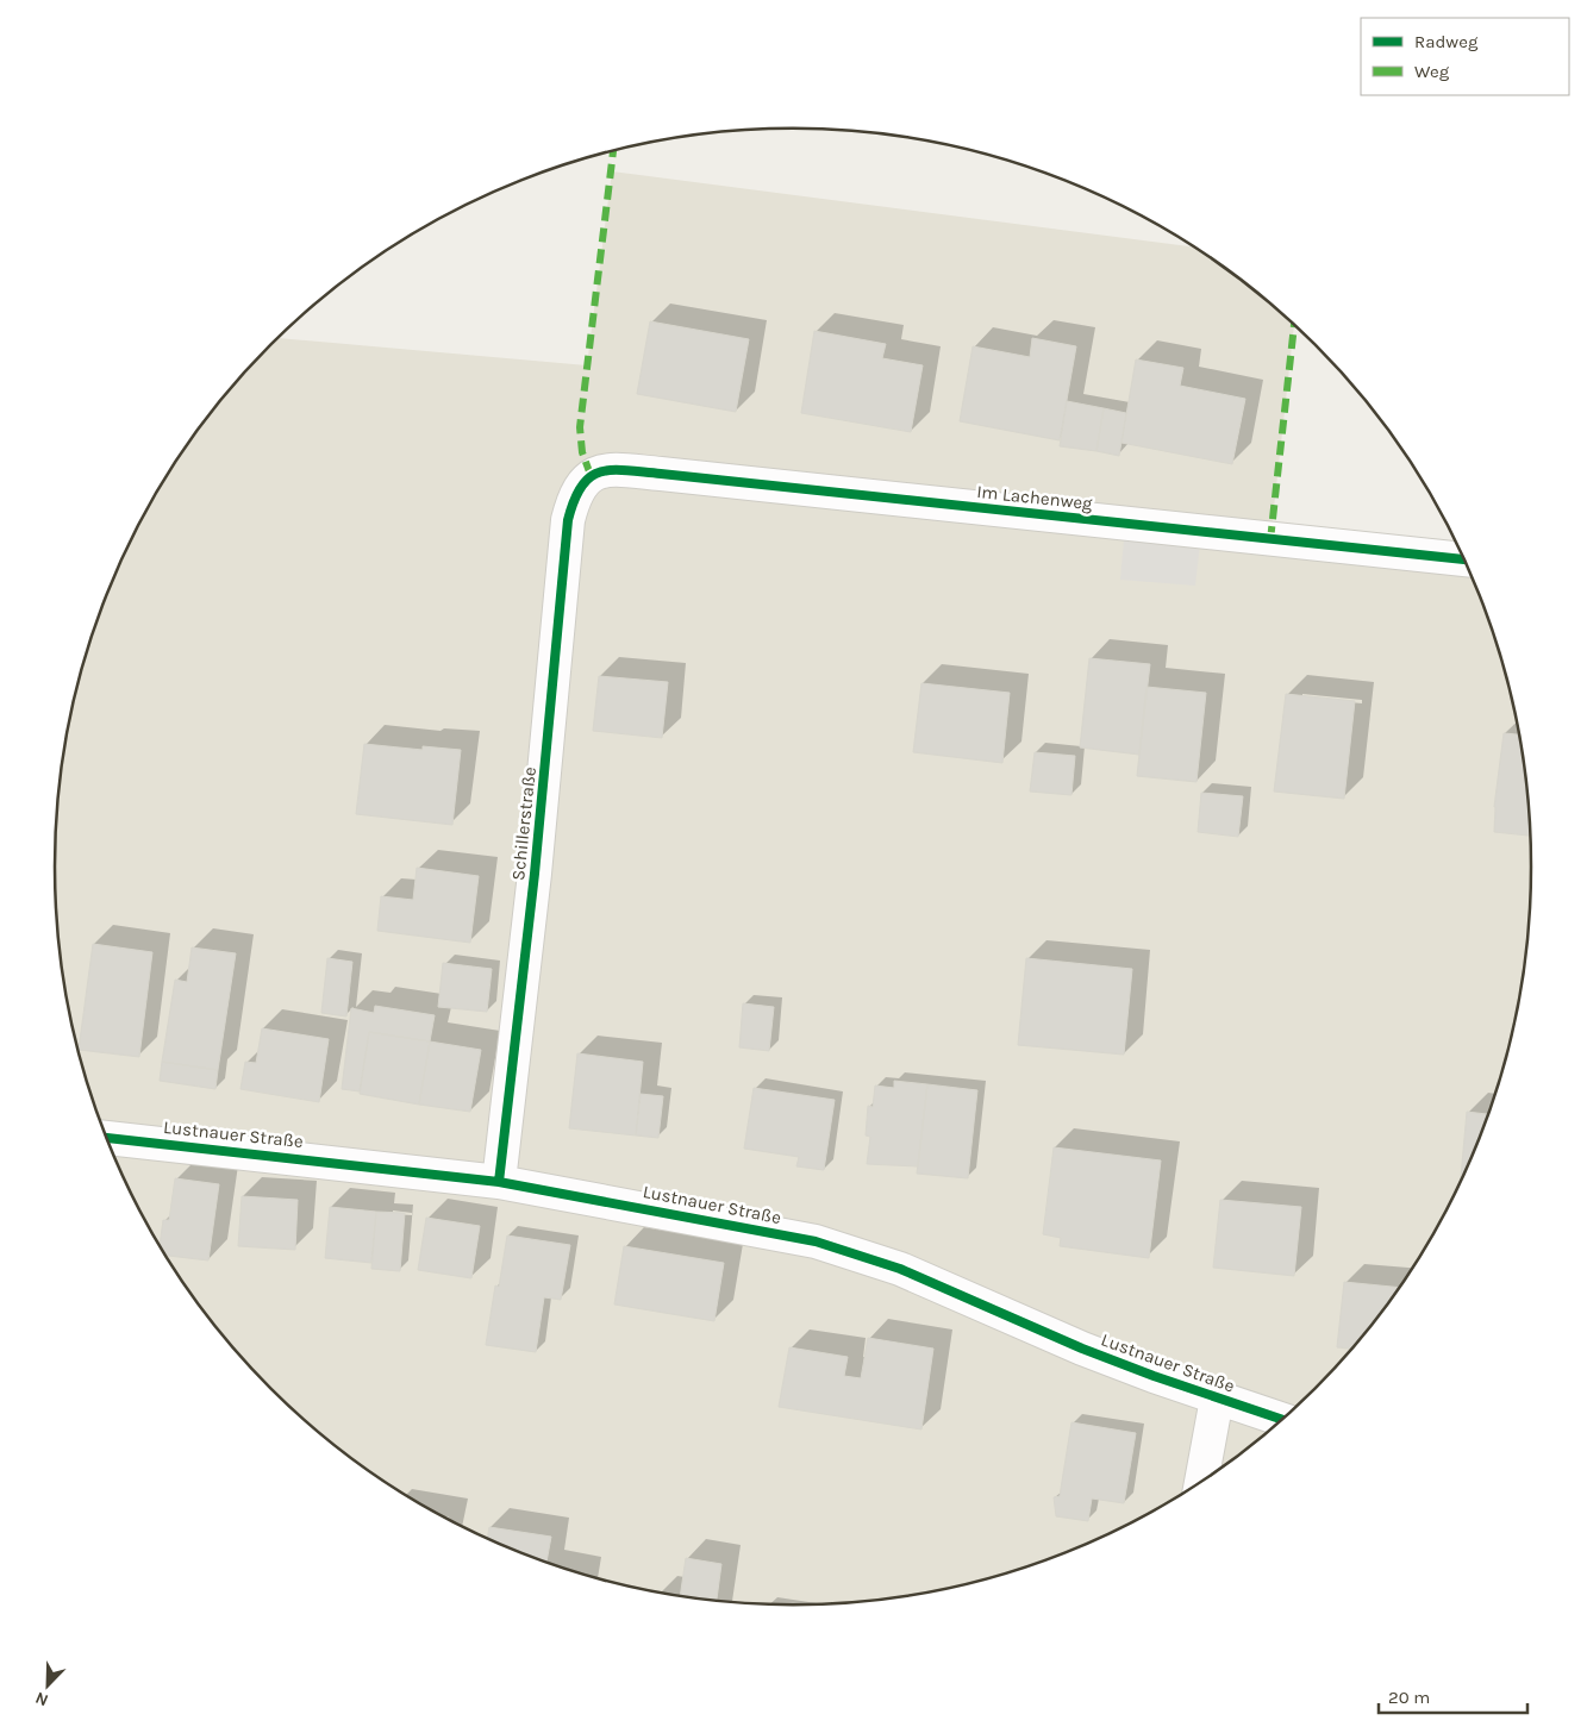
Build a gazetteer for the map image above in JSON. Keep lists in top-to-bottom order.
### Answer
{
  "streets": {
    "street": ["Im Lachenweg", "Schillerstraße", "Lustnauer Straße"]
  },
  "crossings": [
    ["Im Lachenweg", "Schillerstraße"],
    ["Schillerstraße", "Lustnauer Straße"]
  ],
  "legend": ["Radweg", "Weg"],
  "scale_bar": "20 m",
  "north": "bottom left"
}
